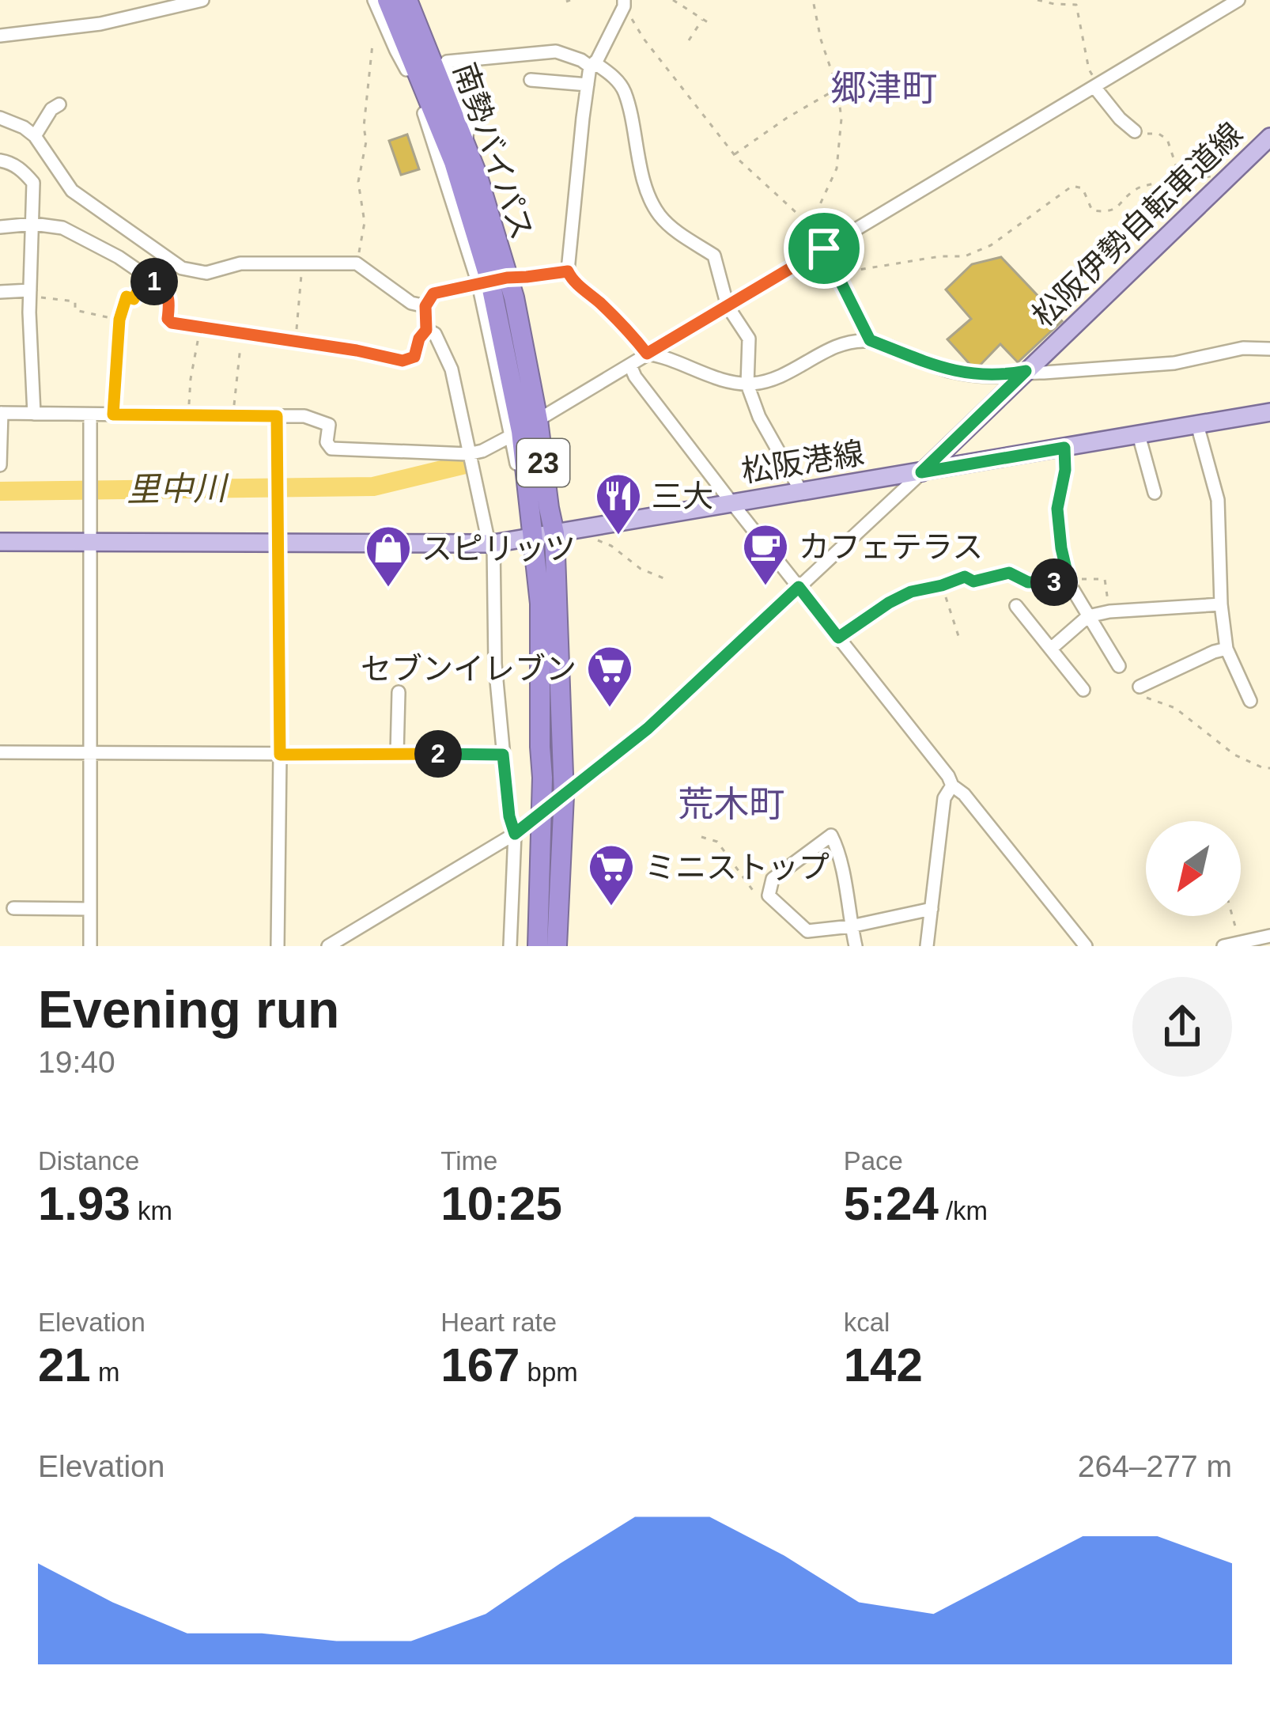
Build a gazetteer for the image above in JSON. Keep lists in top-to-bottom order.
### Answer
{
  "streets": {
    "highway": ["南勢バイパス", "23"],
    "main road": ["松阪伊勢自転車道線", "松阪港線"]
  },
  "crossings": [
    ["南勢バイパス", "松阪港線"],
    ["松阪伊勢自転車道線", "松阪港線"]
  ],
  "districts": ["郷津町", "荒木町"],
  "water": ["里中川"],
  "places": {
    "restaurant": ["三大"],
    "cafe": ["カフェテラス"],
    "shop": ["スピリッツ"],
    "supermarket": ["セブンイレブン", "ミニストップ"]
  },
  "north": "bottom left",
  "page": {
    "pins": ["1", "3", "2"],
    "heading": ["Evening run", "19:40"],
    "stats": [
      ["Distance", "1.93 km"],
      ["Time", "10:25"],
      ["Pace", "5:24 /km"],
      ["Elevation", "21 m"],
      ["Heart rate", "167 bpm"],
      ["kcal", "142"]
    ],
    "chart": ["Elevation", "264–277 m"]
  }
}
